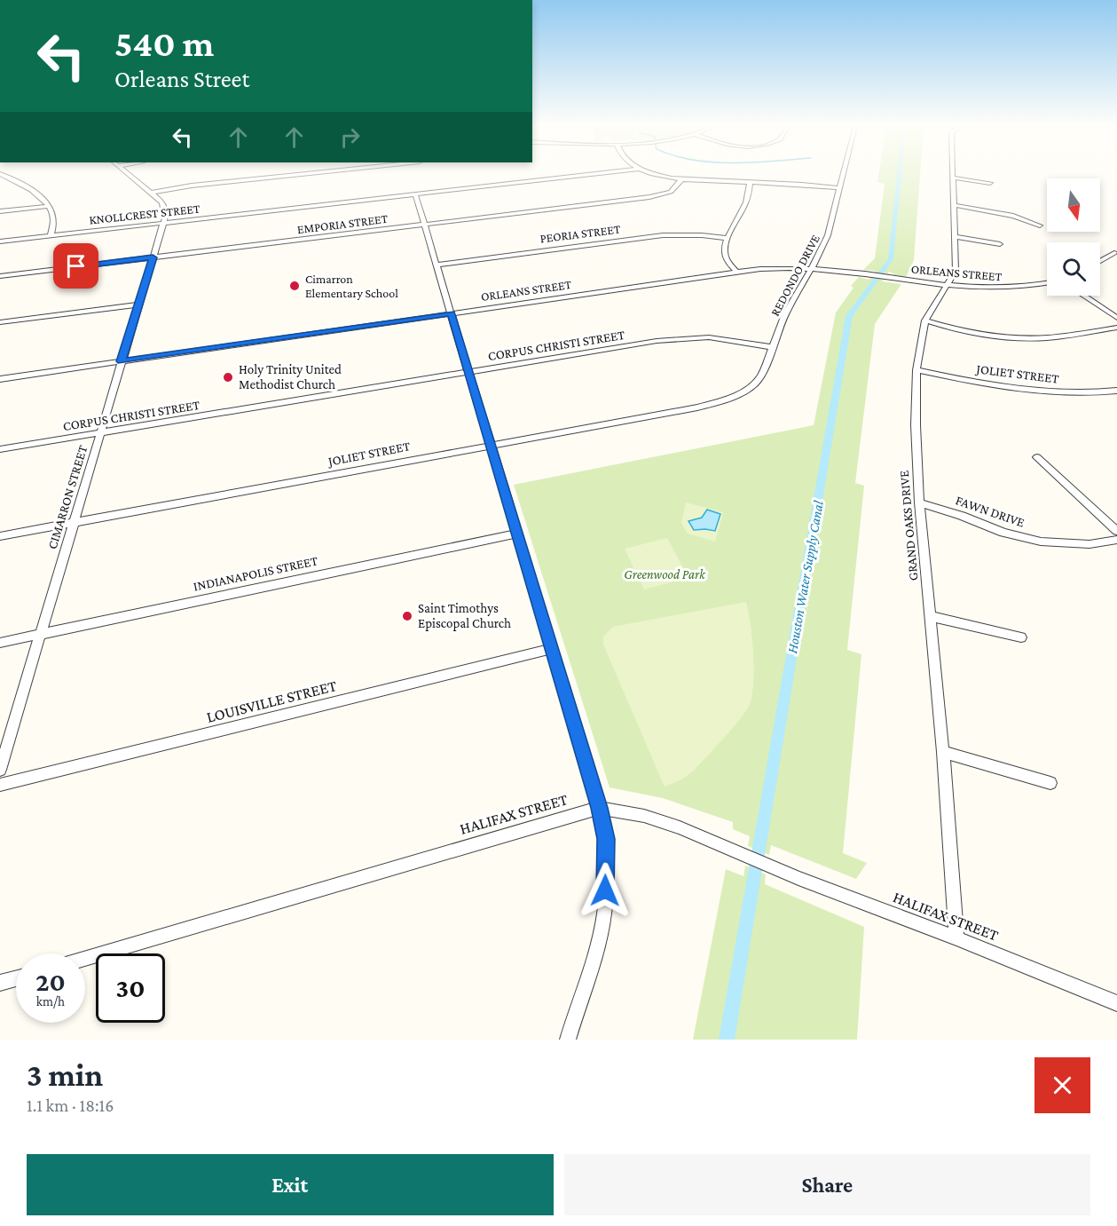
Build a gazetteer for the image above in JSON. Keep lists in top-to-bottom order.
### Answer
{
  "streets": {
    "street": [
      "KNOLLCREST STREET",
      "EMPORIA STREET",
      "PEORIA STREET",
      "ORLEANS STREET",
      "REDONDO DRIVE",
      "CORPUS CHRISTI STREET",
      "JOLIET STREET",
      "CIMARRON STREET",
      "FAWN DRIVE",
      "GRAND OAKS DRIVE",
      "INDIANAPOLIS STREET",
      "LOUISVILLE STREET",
      "HALIFAX STREET"
    ]
  },
  "crossings": [
    ["KNOLLCREST STREET", "CIMARRON STREET"],
    ["EMPORIA STREET", "CIMARRON STREET"],
    ["ORLEANS STREET", "REDONDO DRIVE"],
    ["ORLEANS STREET", "CIMARRON STREET"],
    ["ORLEANS STREET", "GRAND OAKS DRIVE"],
    ["REDONDO DRIVE", "CORPUS CHRISTI STREET"],
    ["REDONDO DRIVE", "JOLIET STREET"],
    ["CORPUS CHRISTI STREET", "CIMARRON STREET"],
    ["JOLIET STREET", "CIMARRON STREET"],
    ["JOLIET STREET", "GRAND OAKS DRIVE"],
    ["CIMARRON STREET", "INDIANAPOLIS STREET"],
    ["FAWN DRIVE", "GRAND OAKS DRIVE"],
    ["GRAND OAKS DRIVE", "HALIFAX STREET"]
  ],
  "water": ["Houston Water Supply Canal"],
  "parks": ["Greenwood Park"],
  "places": ["Cimarron Elementary School", "Holy Trinity United Methodist Church", "Saint Timothys Episcopal Church"],
  "north": "bottom",
  "page": {
    "turn": ["540 m", "Orleans Street"],
    "speed": "20 km/h",
    "limit": "30",
    "heading": ["3 min", "1.1 km · 18:16"],
    "buttons": ["Exit", "Share"]
  }
}
